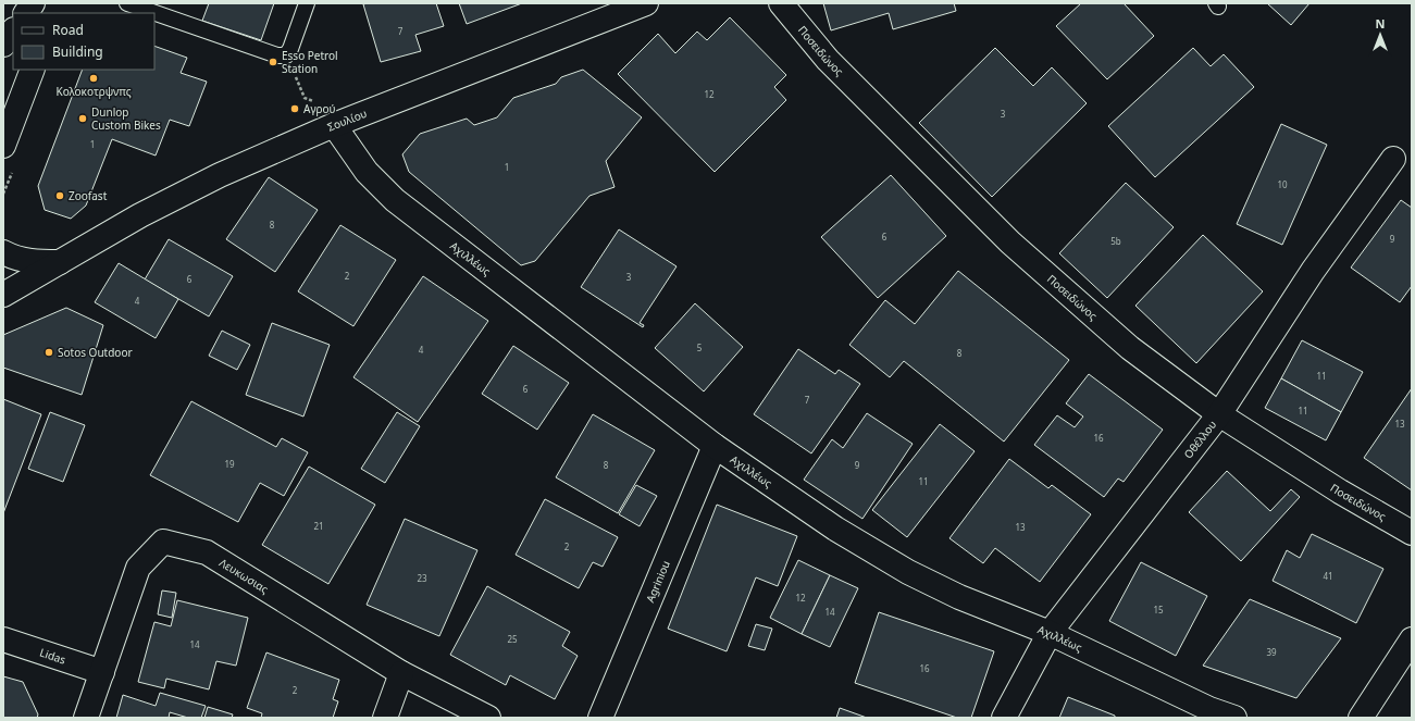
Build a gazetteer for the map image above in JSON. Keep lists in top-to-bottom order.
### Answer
{
  "streets": {
    "street": [
      "Ποσειδώνος",
      "Σουλίου",
      "Αχιλλέως",
      "Οθέλλου",
      "Λευκωσιας",
      "Agriniou",
      "Lidas"
    ]
  },
  "crossings": [
    ["Ποσειδώνος", "Οθέλλου"],
    ["Σουλίου", "Αχιλλέως"],
    ["Αχιλλέως", "Οθέλλου"],
    ["Αχιλλέως", "Agriniou"],
    ["Λευκωσιας", "Lidas"]
  ],
  "places": [
    "Esso Petrol Station",
    "Κολοκοτρψνπς",
    "Αγρού",
    "Dunlop Custom Bikes",
    "Zoofast",
    "Sotos Outdoor"
  ],
  "house_numbers": [
    "7",
    "12",
    "3",
    "1",
    "1",
    "10",
    "8",
    "6",
    "9",
    "5b",
    "2",
    "3",
    "6",
    "4",
    "5",
    "4",
    "8",
    "11",
    "6",
    "7",
    "11",
    "13",
    "16",
    "19",
    "8",
    "9",
    "11",
    "21",
    "13",
    "2",
    "41",
    "23",
    "12",
    "15",
    "14",
    "25",
    "14",
    "39",
    "16",
    "2"
  ],
  "legend": ["Road", "Building"],
  "north": "top"
}
